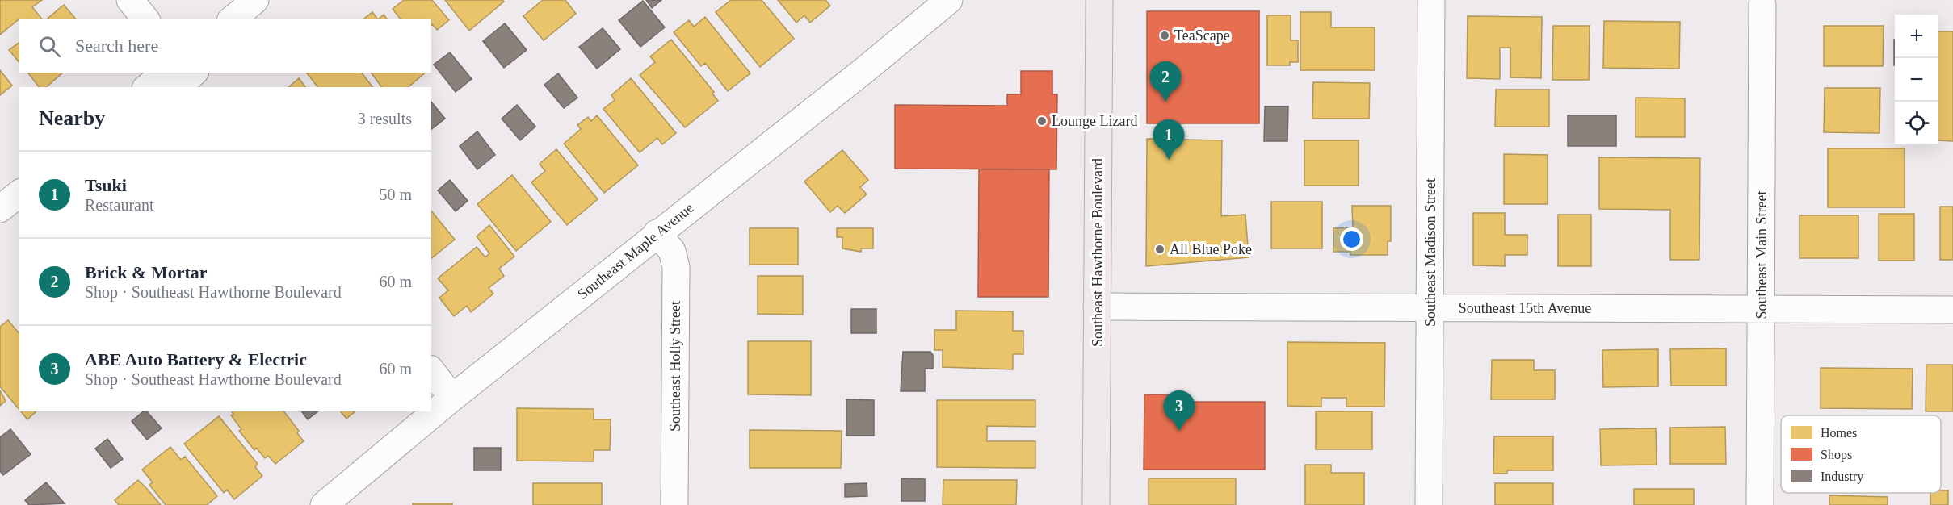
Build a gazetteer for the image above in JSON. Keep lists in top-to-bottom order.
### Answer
{
  "streets": {
    "main road": ["Southeast Hawthorne Boulevard"],
    "street": [
      "Southeast Maple Avenue",
      "Southeast Madison Street",
      "Southeast Main Street",
      "Southeast 15th Avenue",
      "Southeast Holly Street"
    ]
  },
  "crossings": [
    ["Southeast Maple Avenue", "Southeast Holly Street"],
    ["Southeast Hawthorne Boulevard", "Southeast 15th Avenue"],
    ["Southeast Madison Street", "Southeast 15th Avenue"],
    ["Southeast Main Street", "Southeast 15th Avenue"]
  ],
  "places": ["TeaScape", "Lounge Lizard", "All Blue Poke"],
  "legend": ["Homes", "Shops", "Industry"],
  "page": {
    "map_buttons": ["+", "−"],
    "search": "Search here",
    "pins": ["2", "1", "3"],
    "heading": ["Nearby", "3 results"],
    "list": [
      {
        "mark": "1",
        "name": "Tsuki",
        "note": "Restaurant",
        "value": "50 m"
      },
      {
        "mark": "2",
        "name": "Brick & Mortar",
        "note": "Shop · Southeast Hawthorne Boulevard",
        "value": "60 m"
      },
      {
        "mark": "3",
        "name": "ABE Auto Battery & Electric",
        "note": "Shop · Southeast Hawthorne Boulevard",
        "value": "60 m"
      }
    ]
  }
}
